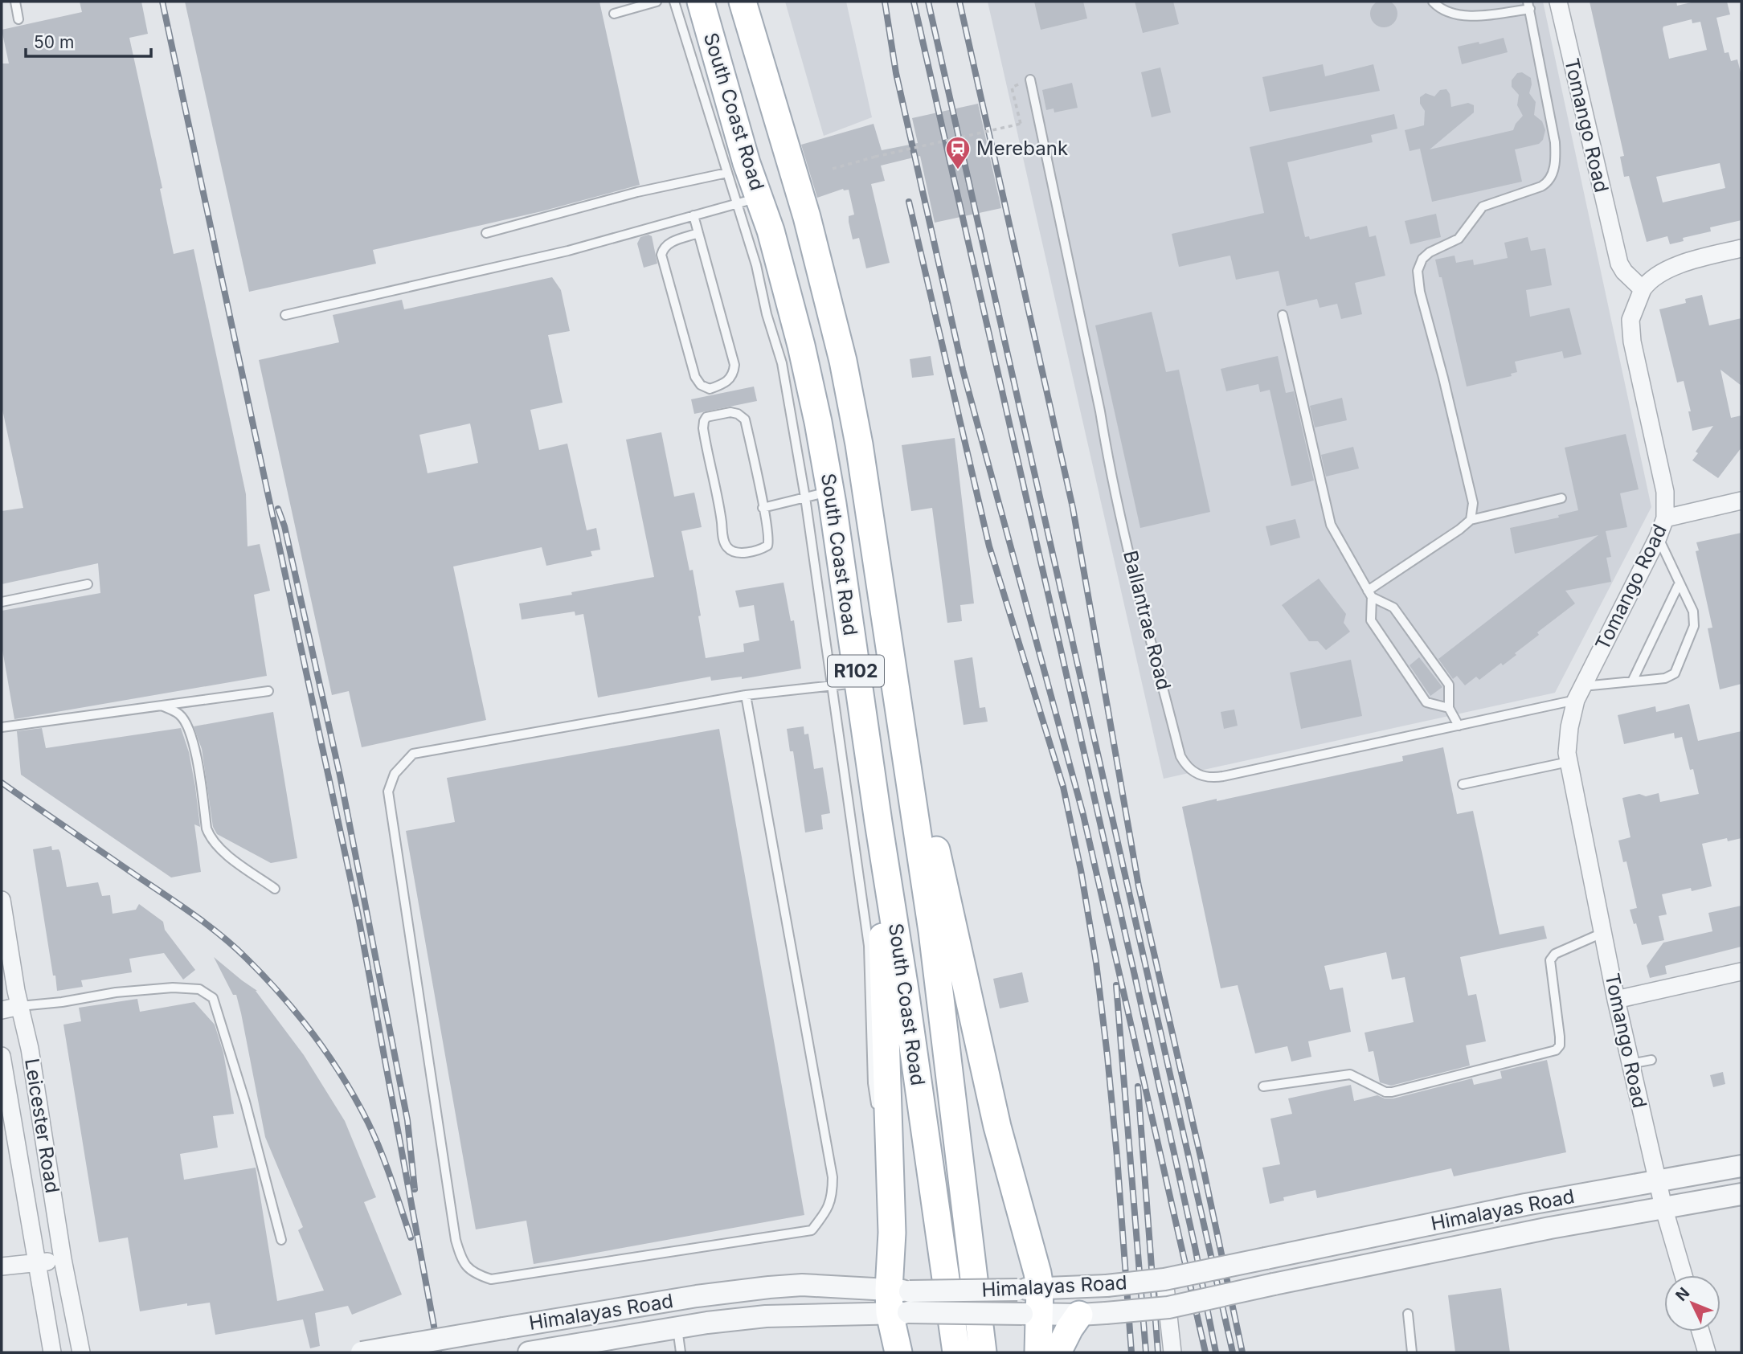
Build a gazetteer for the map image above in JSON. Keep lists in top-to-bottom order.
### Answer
{
  "streets": {
    "main road": ["South Coast Road", "R102"],
    "street": ["Tomango Road", "Leicester Road", "Himalayas Road"],
    "lane": ["Ballantrae Road"]
  },
  "crossings": [
    ["Tomango Road", "Ballantrae Road"],
    ["Tomango Road", "Himalayas Road"]
  ],
  "places": {
    "station": ["Merebank"]
  },
  "scale_bar": "50 m",
  "north": "top left"
}
